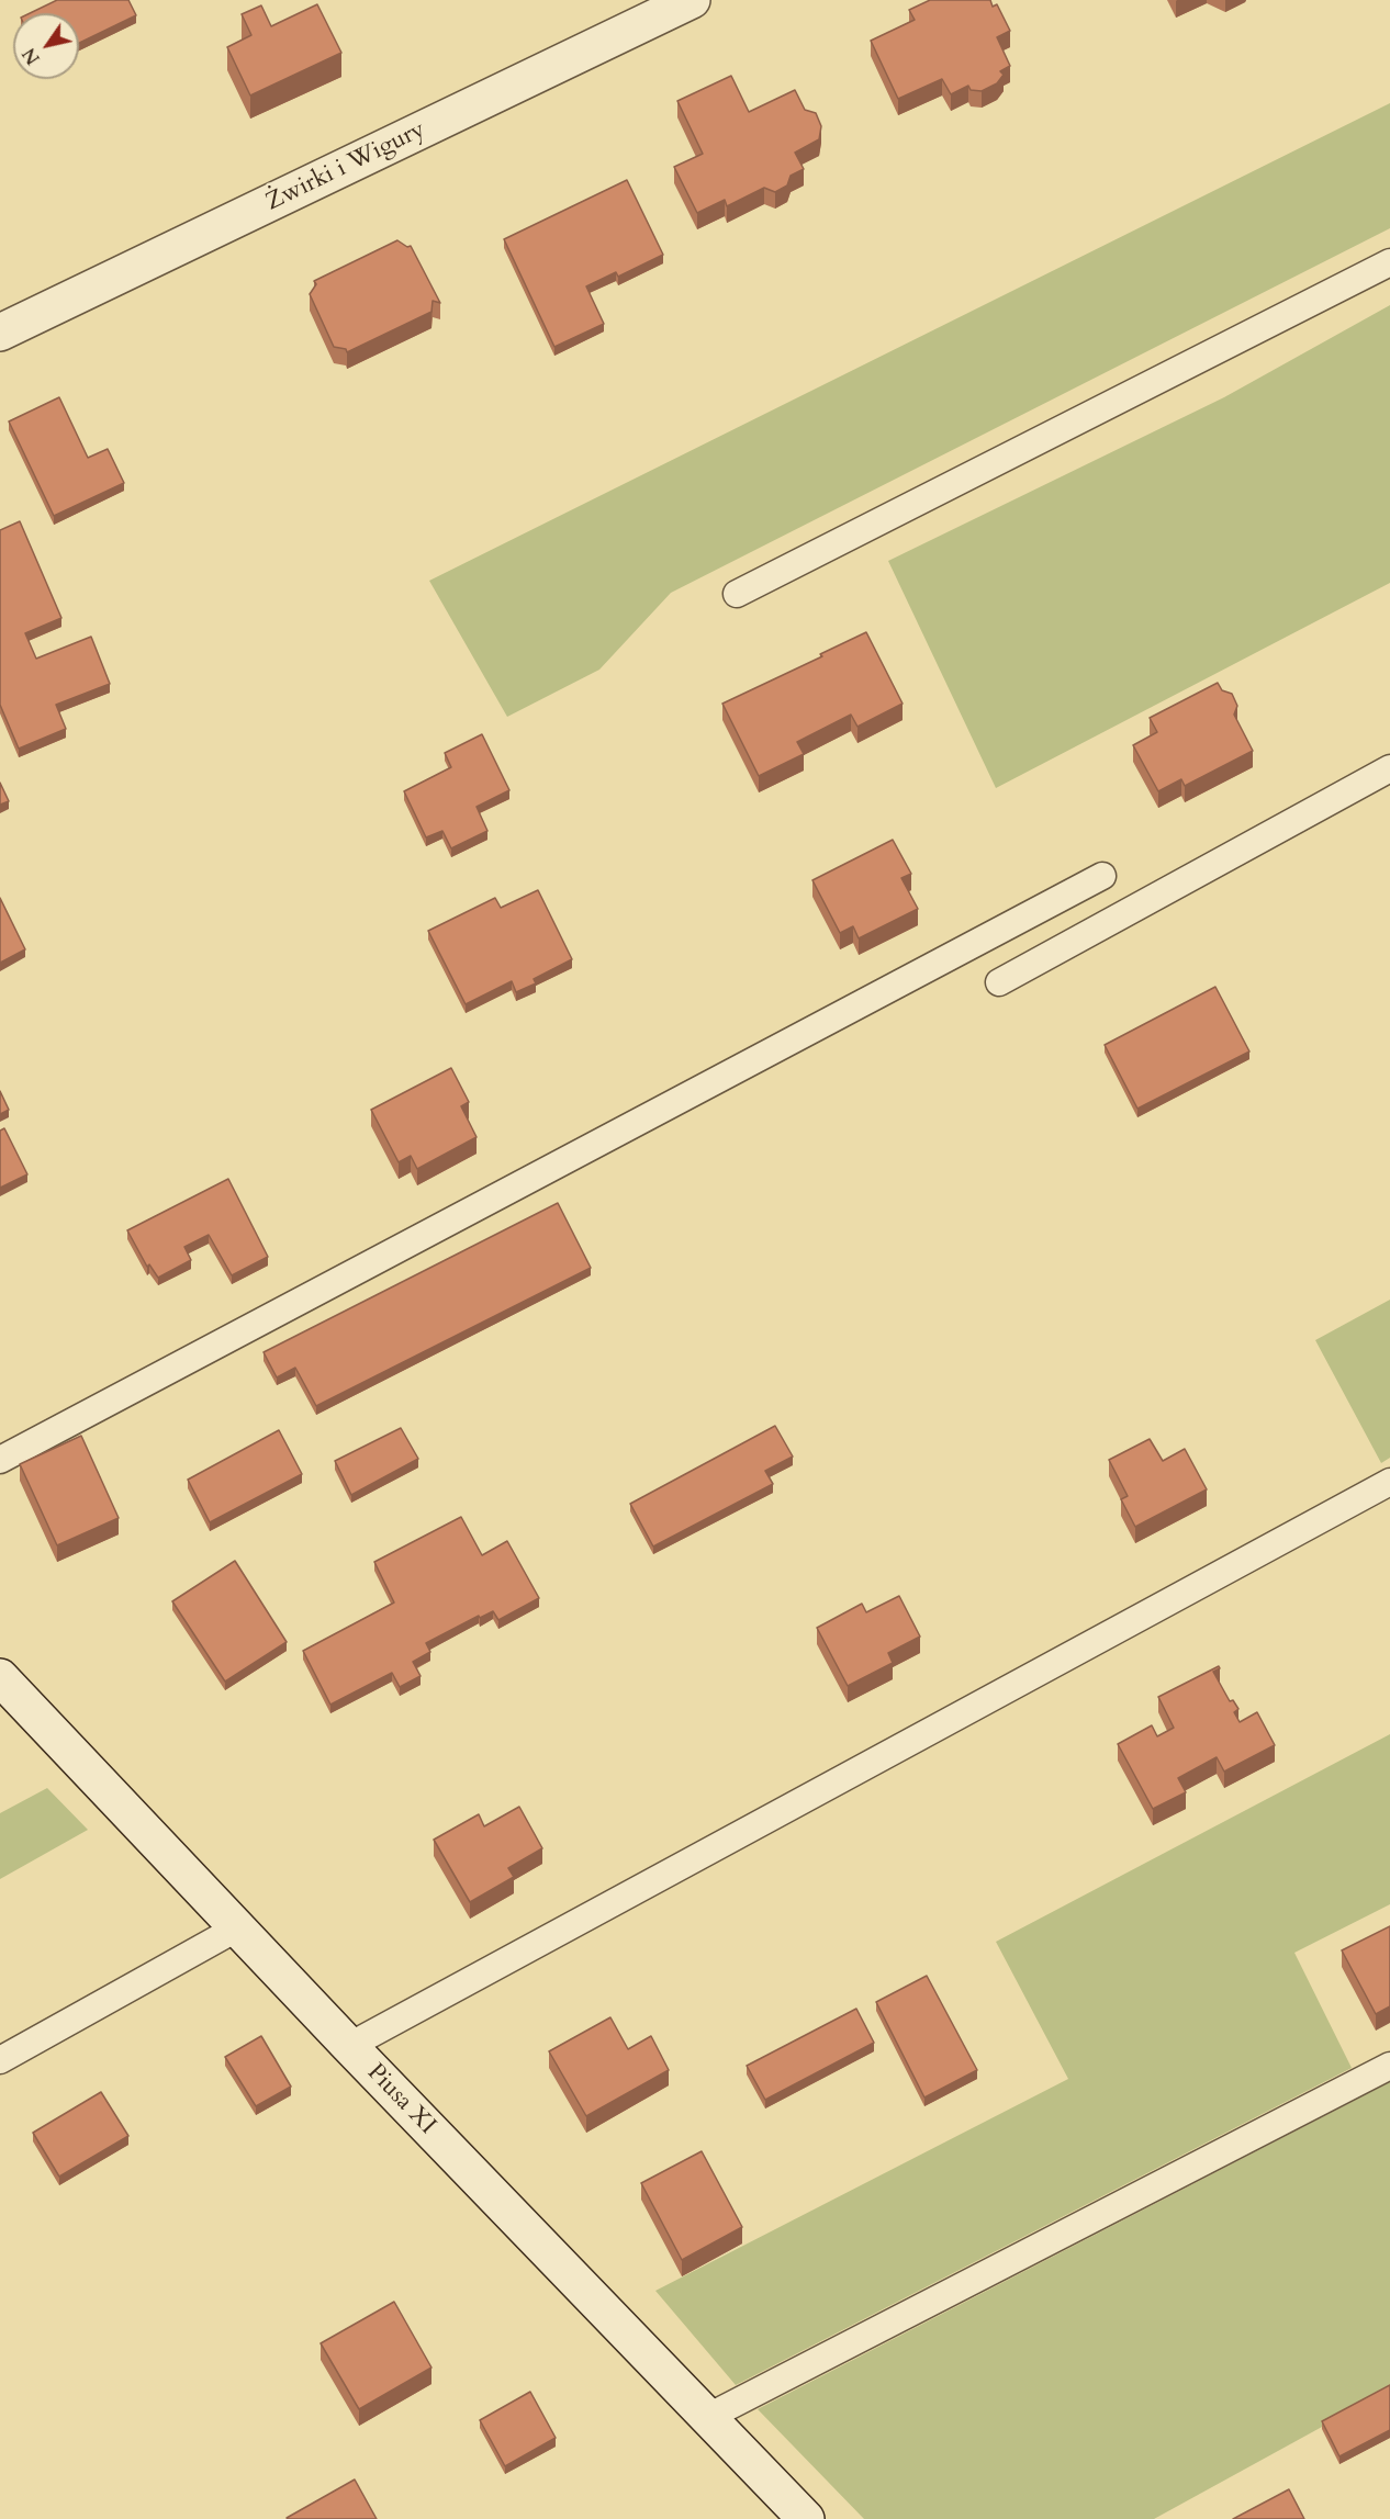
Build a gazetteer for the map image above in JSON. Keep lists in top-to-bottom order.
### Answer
{
  "streets": {
    "street": ["Żwirki i Wigury", "Piusa XI"]
  },
  "north": "bottom left"
}
